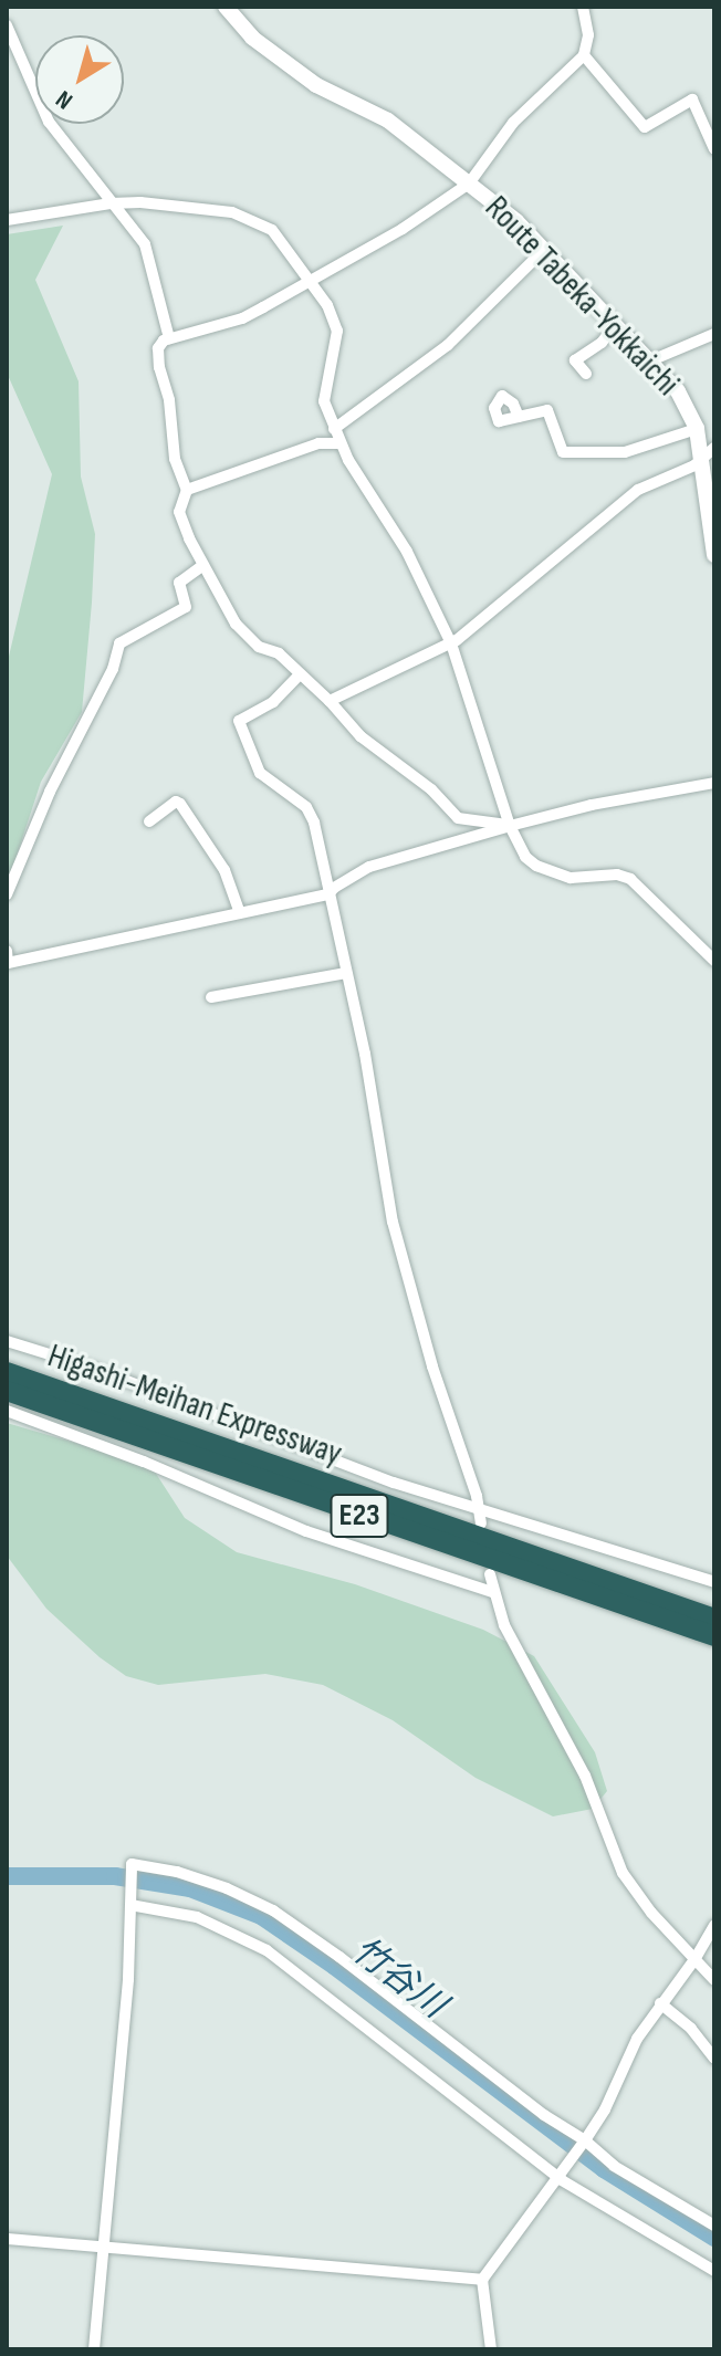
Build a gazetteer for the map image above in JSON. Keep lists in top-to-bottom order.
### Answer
{
  "streets": {
    "highway": ["Higashi-Meihan Expressway", "E23"],
    "main road": ["Route Tabeka-Yokkaichi"]
  },
  "water": ["竹谷川"],
  "north": "bottom left"
}
